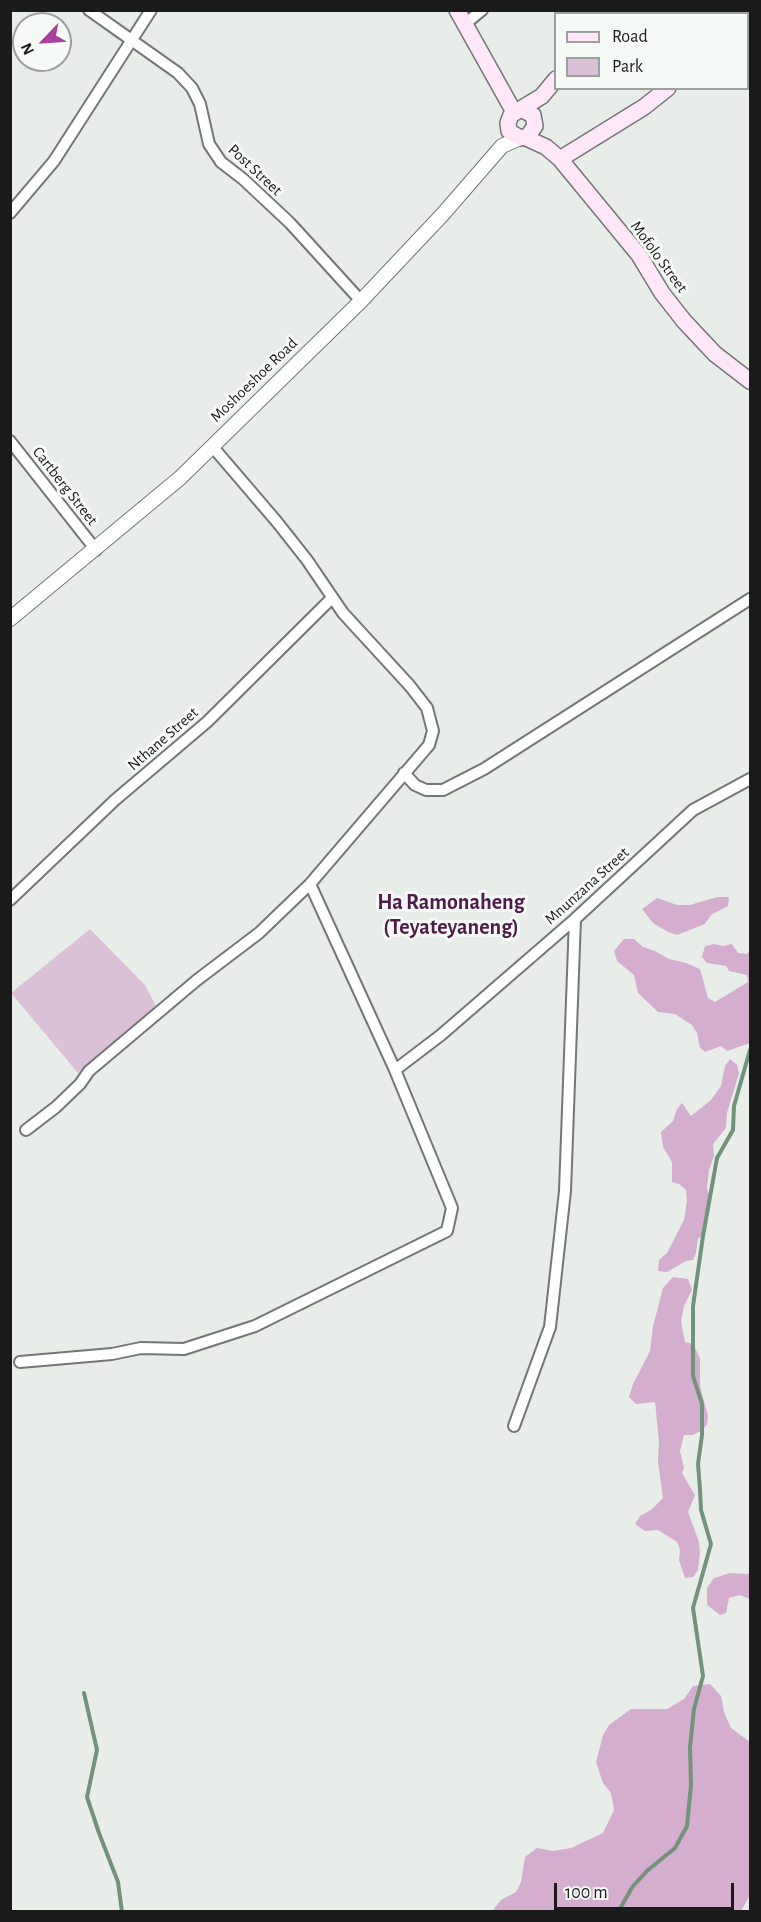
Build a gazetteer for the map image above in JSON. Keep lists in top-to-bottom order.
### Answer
{
  "streets": {
    "main road": ["Mofolo Street"],
    "street": [
      "Post Street",
      "Moshoeshoe Road",
      "Cartberg Street",
      "Nthane Street",
      "Mnunzana Street"
    ]
  },
  "crossings": [
    ["Post Street", "Moshoeshoe Road"],
    ["Mofolo Street", "Moshoeshoe Road"],
    ["Moshoeshoe Road", "Cartberg Street"]
  ],
  "districts": ["Ha Ramonaheng (Teyateyaneng)"],
  "legend": ["Road", "Park"],
  "scale_bar": "100 m",
  "north": "bottom left"
}
